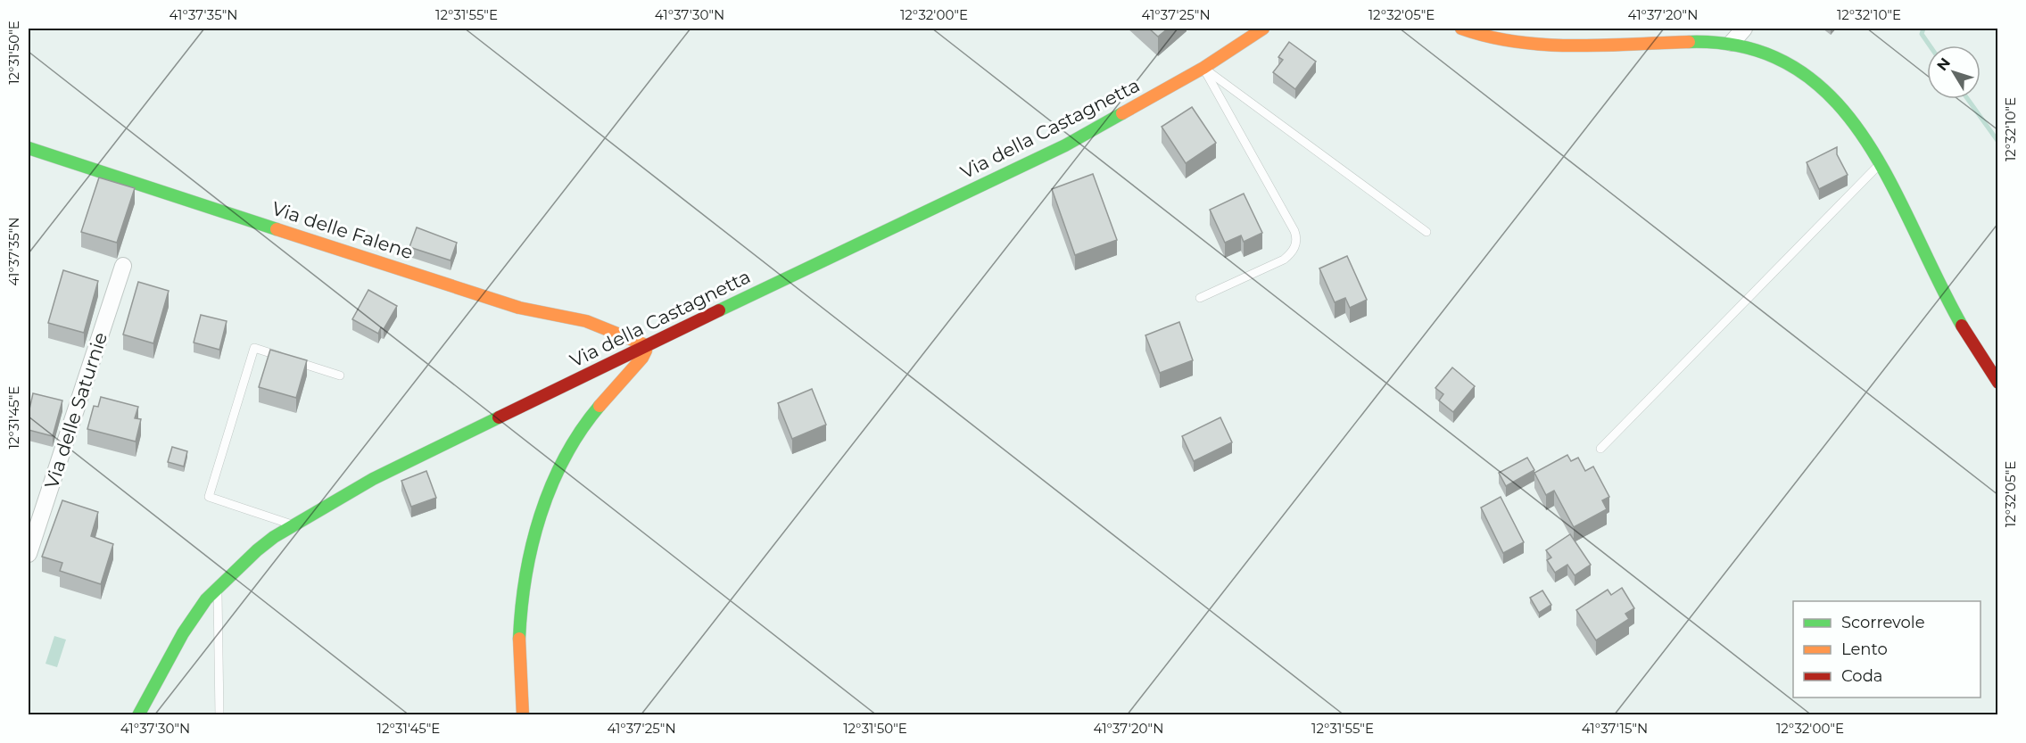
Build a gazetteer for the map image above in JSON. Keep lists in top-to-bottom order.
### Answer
{
  "streets": {
    "street": ["Via della Castagnetta", "Via delle Falene", "Via delle Saturnie"]
  },
  "crossings": [
    ["Via della Castagnetta", "Via delle Falene"]
  ],
  "legend": ["Scorrevole", "Lento", "Coda"],
  "north": "top left",
  "coordinates": [
    "41°37'35\"N",
    "12°31'55\"E",
    "41°37'30\"N",
    "12°32'00\"E",
    "41°37'25\"N",
    "12°32'05\"E",
    "41°37'20\"N",
    "12°32'10\"E",
    "12°31'50\"E",
    "12°31'45\"E",
    "41°37'15\"N"
  ]
}
